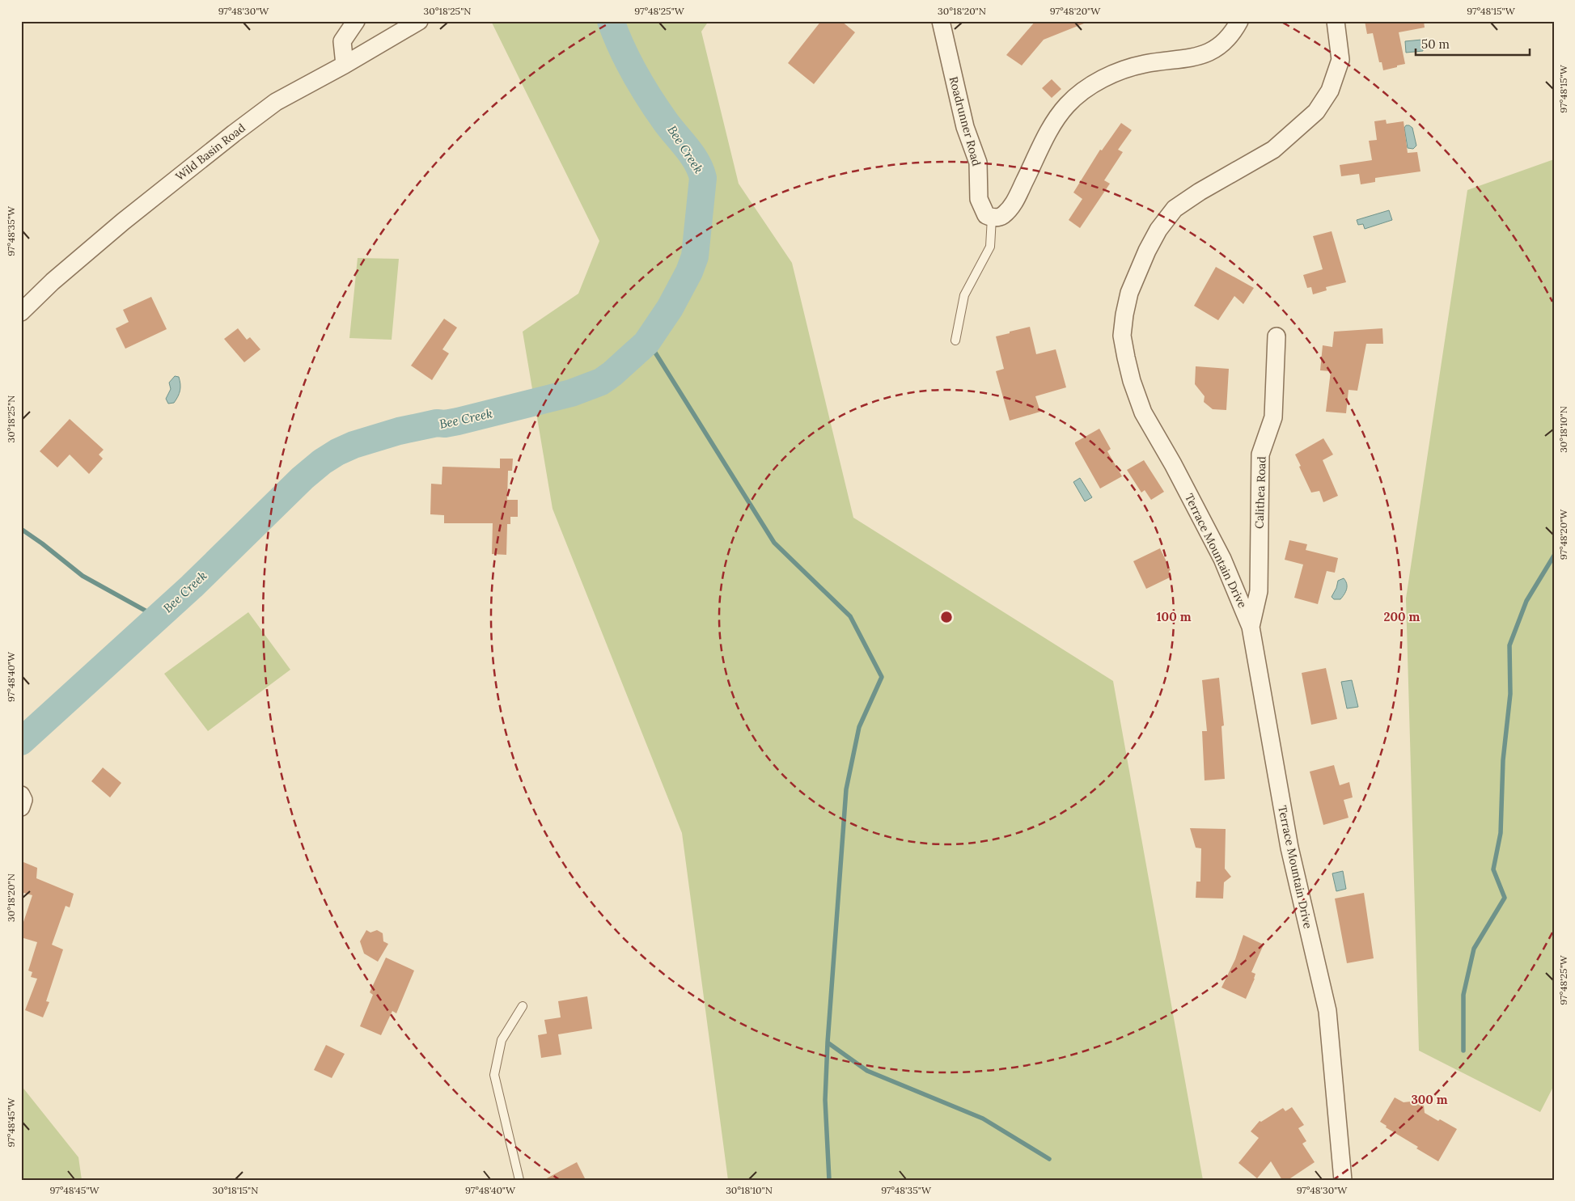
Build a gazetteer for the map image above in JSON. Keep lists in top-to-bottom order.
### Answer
{
  "streets": {
    "street": [
      "Roadrunner Road",
      "Wild Basin Road",
      "Calithea Road",
      "Terrace Mountain Drive"
    ]
  },
  "crossings": [
    ["Calithea Road", "Terrace Mountain Drive"]
  ],
  "water": ["Bee Creek"],
  "scale_bar": "50 m",
  "coordinates": [
    "97°48'30\"W",
    "30°18'25\"N",
    "97°48'25\"W",
    "30°18'20\"N",
    "97°48'20\"W",
    "97°48'15\"W",
    "97°48'35\"W",
    "30°18'10\"N",
    "97°48'40\"W",
    "97°48'45\"W",
    "30°18'15\"N"
  ],
  "rings": ["100 m", "200 m", "300 m"]
}
